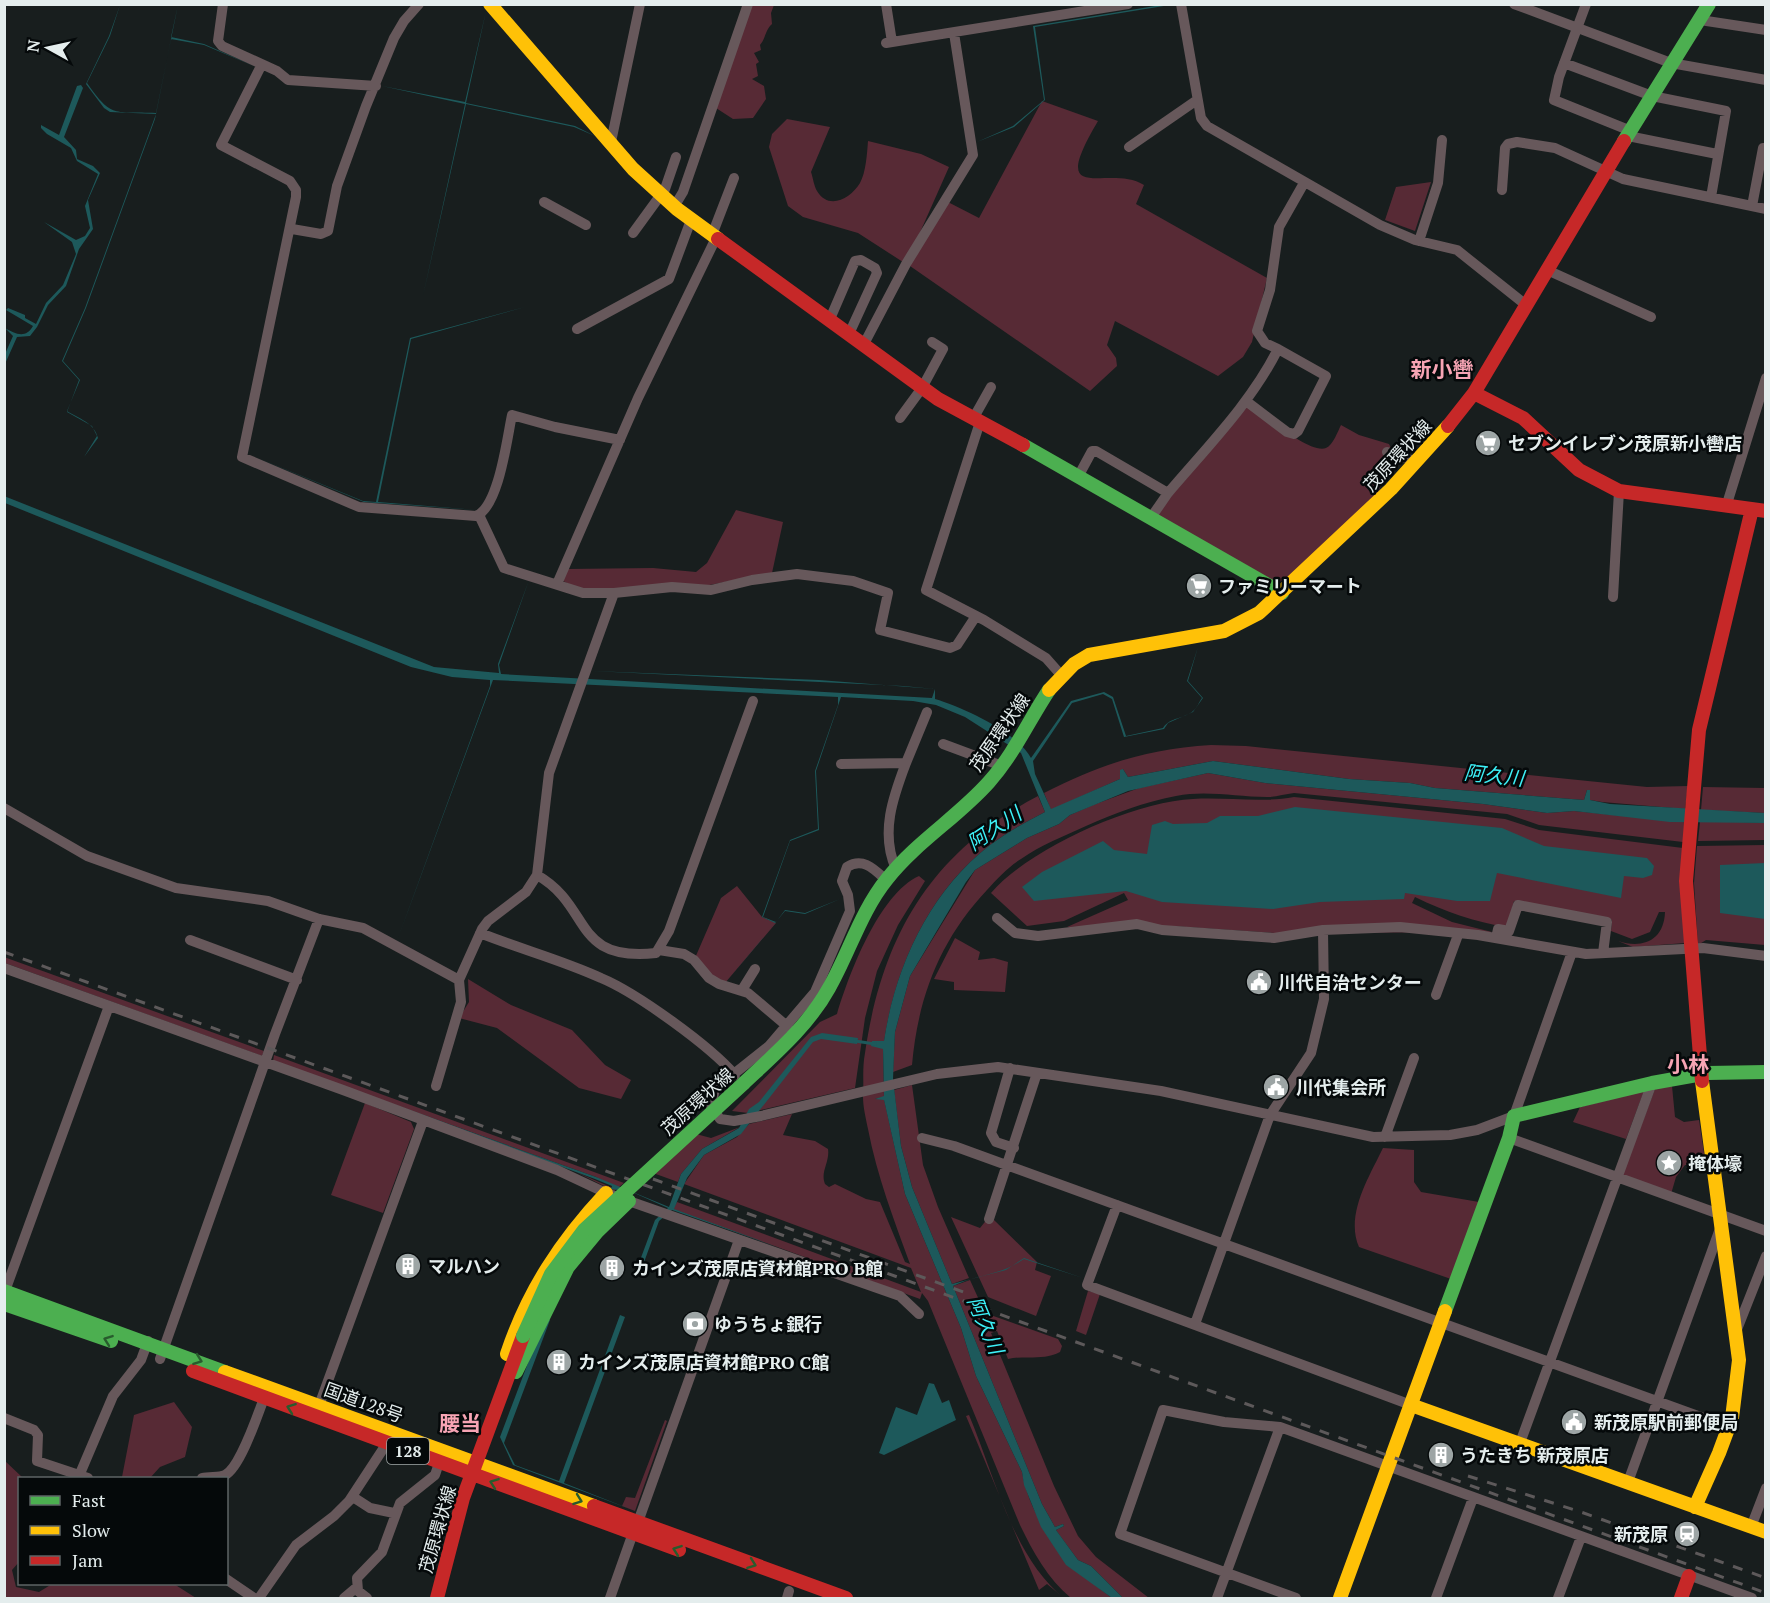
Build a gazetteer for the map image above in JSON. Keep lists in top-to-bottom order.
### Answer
{
  "streets": {
    "main road": ["茂原環状線", "国道128号", "128"]
  },
  "crossings": [
    ["茂原環状線", "国道128号"]
  ],
  "districts": ["新小轡", "小林", "腰当"],
  "water": ["阿久川"],
  "places": {
    "supermarket": ["セブンイレブン茂原新小轡店", "ファミリーマート"],
    "public building": ["川代自治センター", "川代集会所", "新茂原駅前郵便局"],
    "place": ["掩体壕"],
    "building": [
      "マルハン",
      "カインズ茂原店資材館PRO B館",
      "カインズ茂原店資材館PRO C館",
      "うたきち 新茂原店"
    ],
    "bank": ["ゆうちょ銀行"],
    "station": ["新茂原"]
  },
  "legend": ["Fast", "Slow", "Jam"],
  "north": "left"
}
